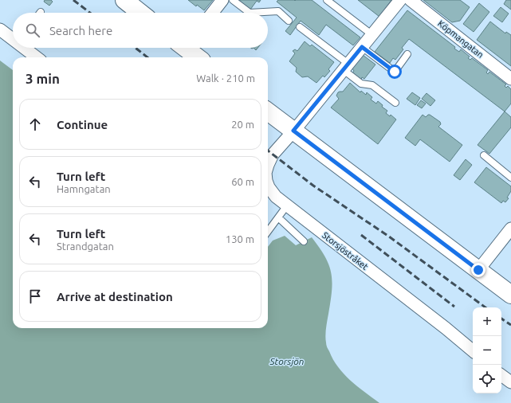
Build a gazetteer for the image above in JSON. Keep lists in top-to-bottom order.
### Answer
{
  "streets": {
    "street": ["Köpmangatan", "Storsjöstråket"]
  },
  "water": ["Storsjön"],
  "page": {
    "search": "Search here",
    "heading": ["3 min", "Walk · 210 m"],
    "list": [
      ["Continue", "20 m"],
      ["Turn left", "Hamngatan", "60 m"],
      ["Turn left", "Strandgatan", "130 m"],
      "Arrive at destination"
    ],
    "map_buttons": ["+", "−"]
  }
}
